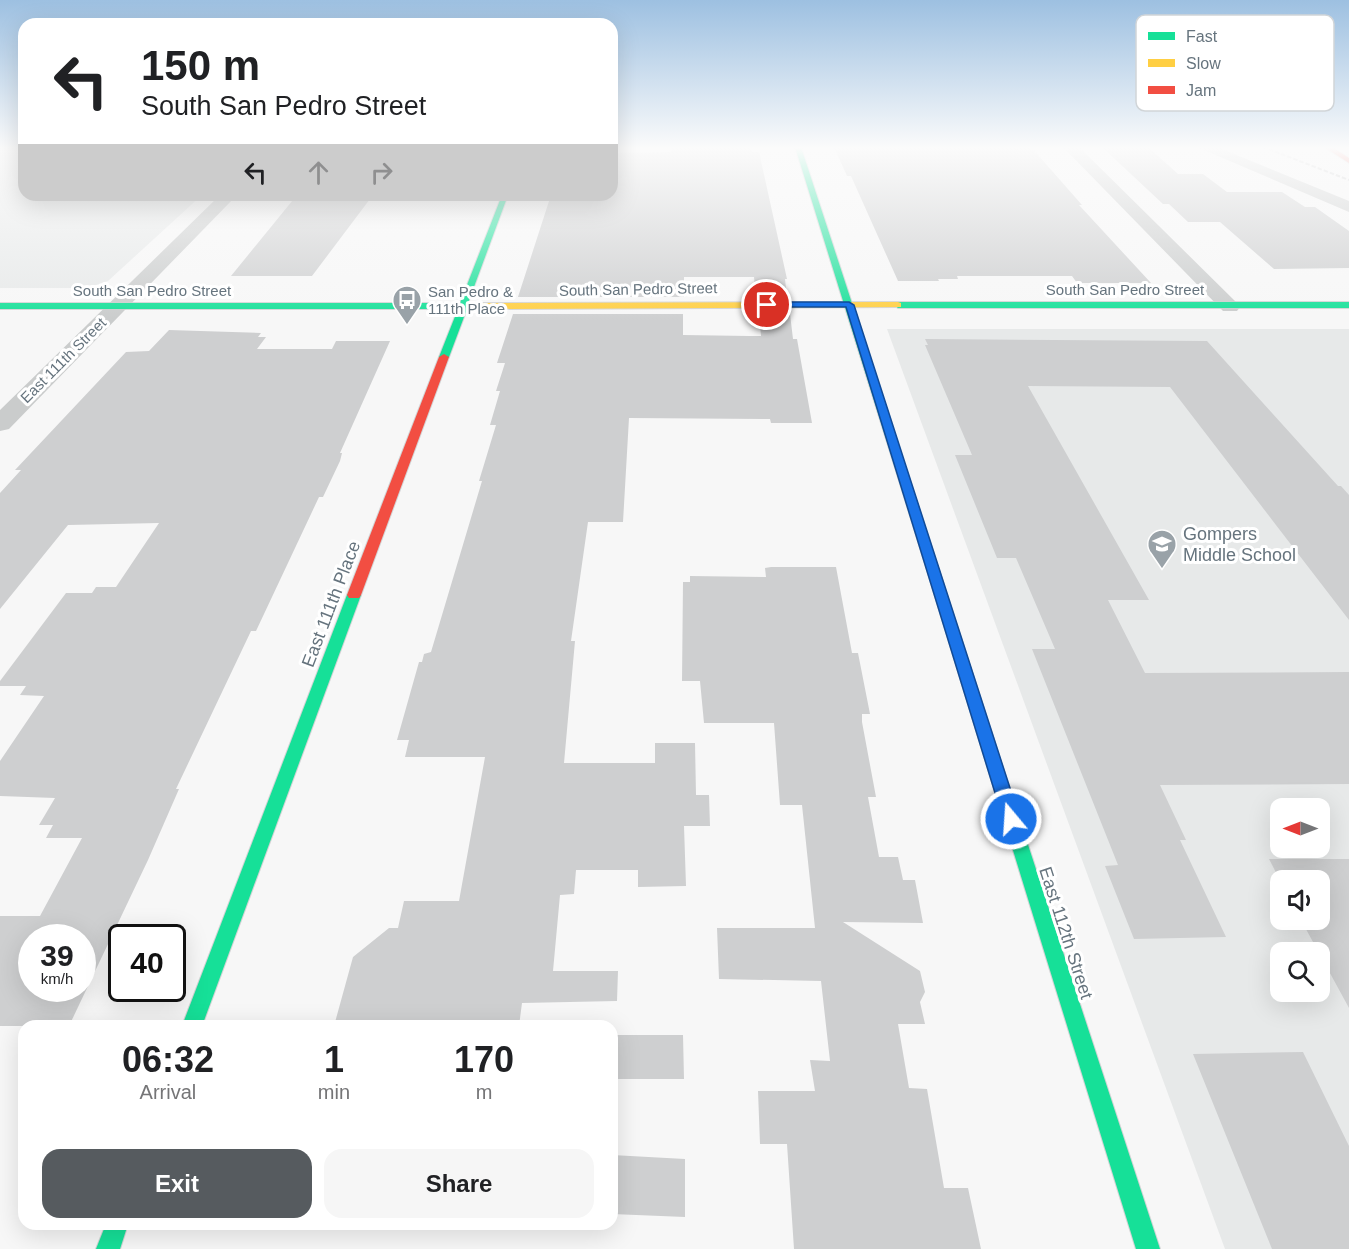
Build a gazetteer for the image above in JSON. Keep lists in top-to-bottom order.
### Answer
{
  "streets": {
    "street": [
      "South San Pedro Street",
      "East 111th Street",
      "East 111th Place",
      "East 112th Street"
    ]
  },
  "crossings": [
    ["South San Pedro Street", "East 111th Street"],
    ["South San Pedro Street", "East 111th Place"],
    ["South San Pedro Street", "East 112th Street"]
  ],
  "places": {
    "bus stop": ["San Pedro & 111th Place"],
    "school or university": ["Gompers Middle School"]
  },
  "legend": ["Fast", "Slow", "Jam"],
  "north": "left",
  "page": {
    "turn": ["150 m", "South San Pedro Street"],
    "speed": "39 km/h",
    "limit": "40",
    "eta": [
      "06:32",
      "Arrival",
      "1",
      "min",
      "170",
      "m"
    ],
    "buttons": ["Exit", "Share"]
  }
}
